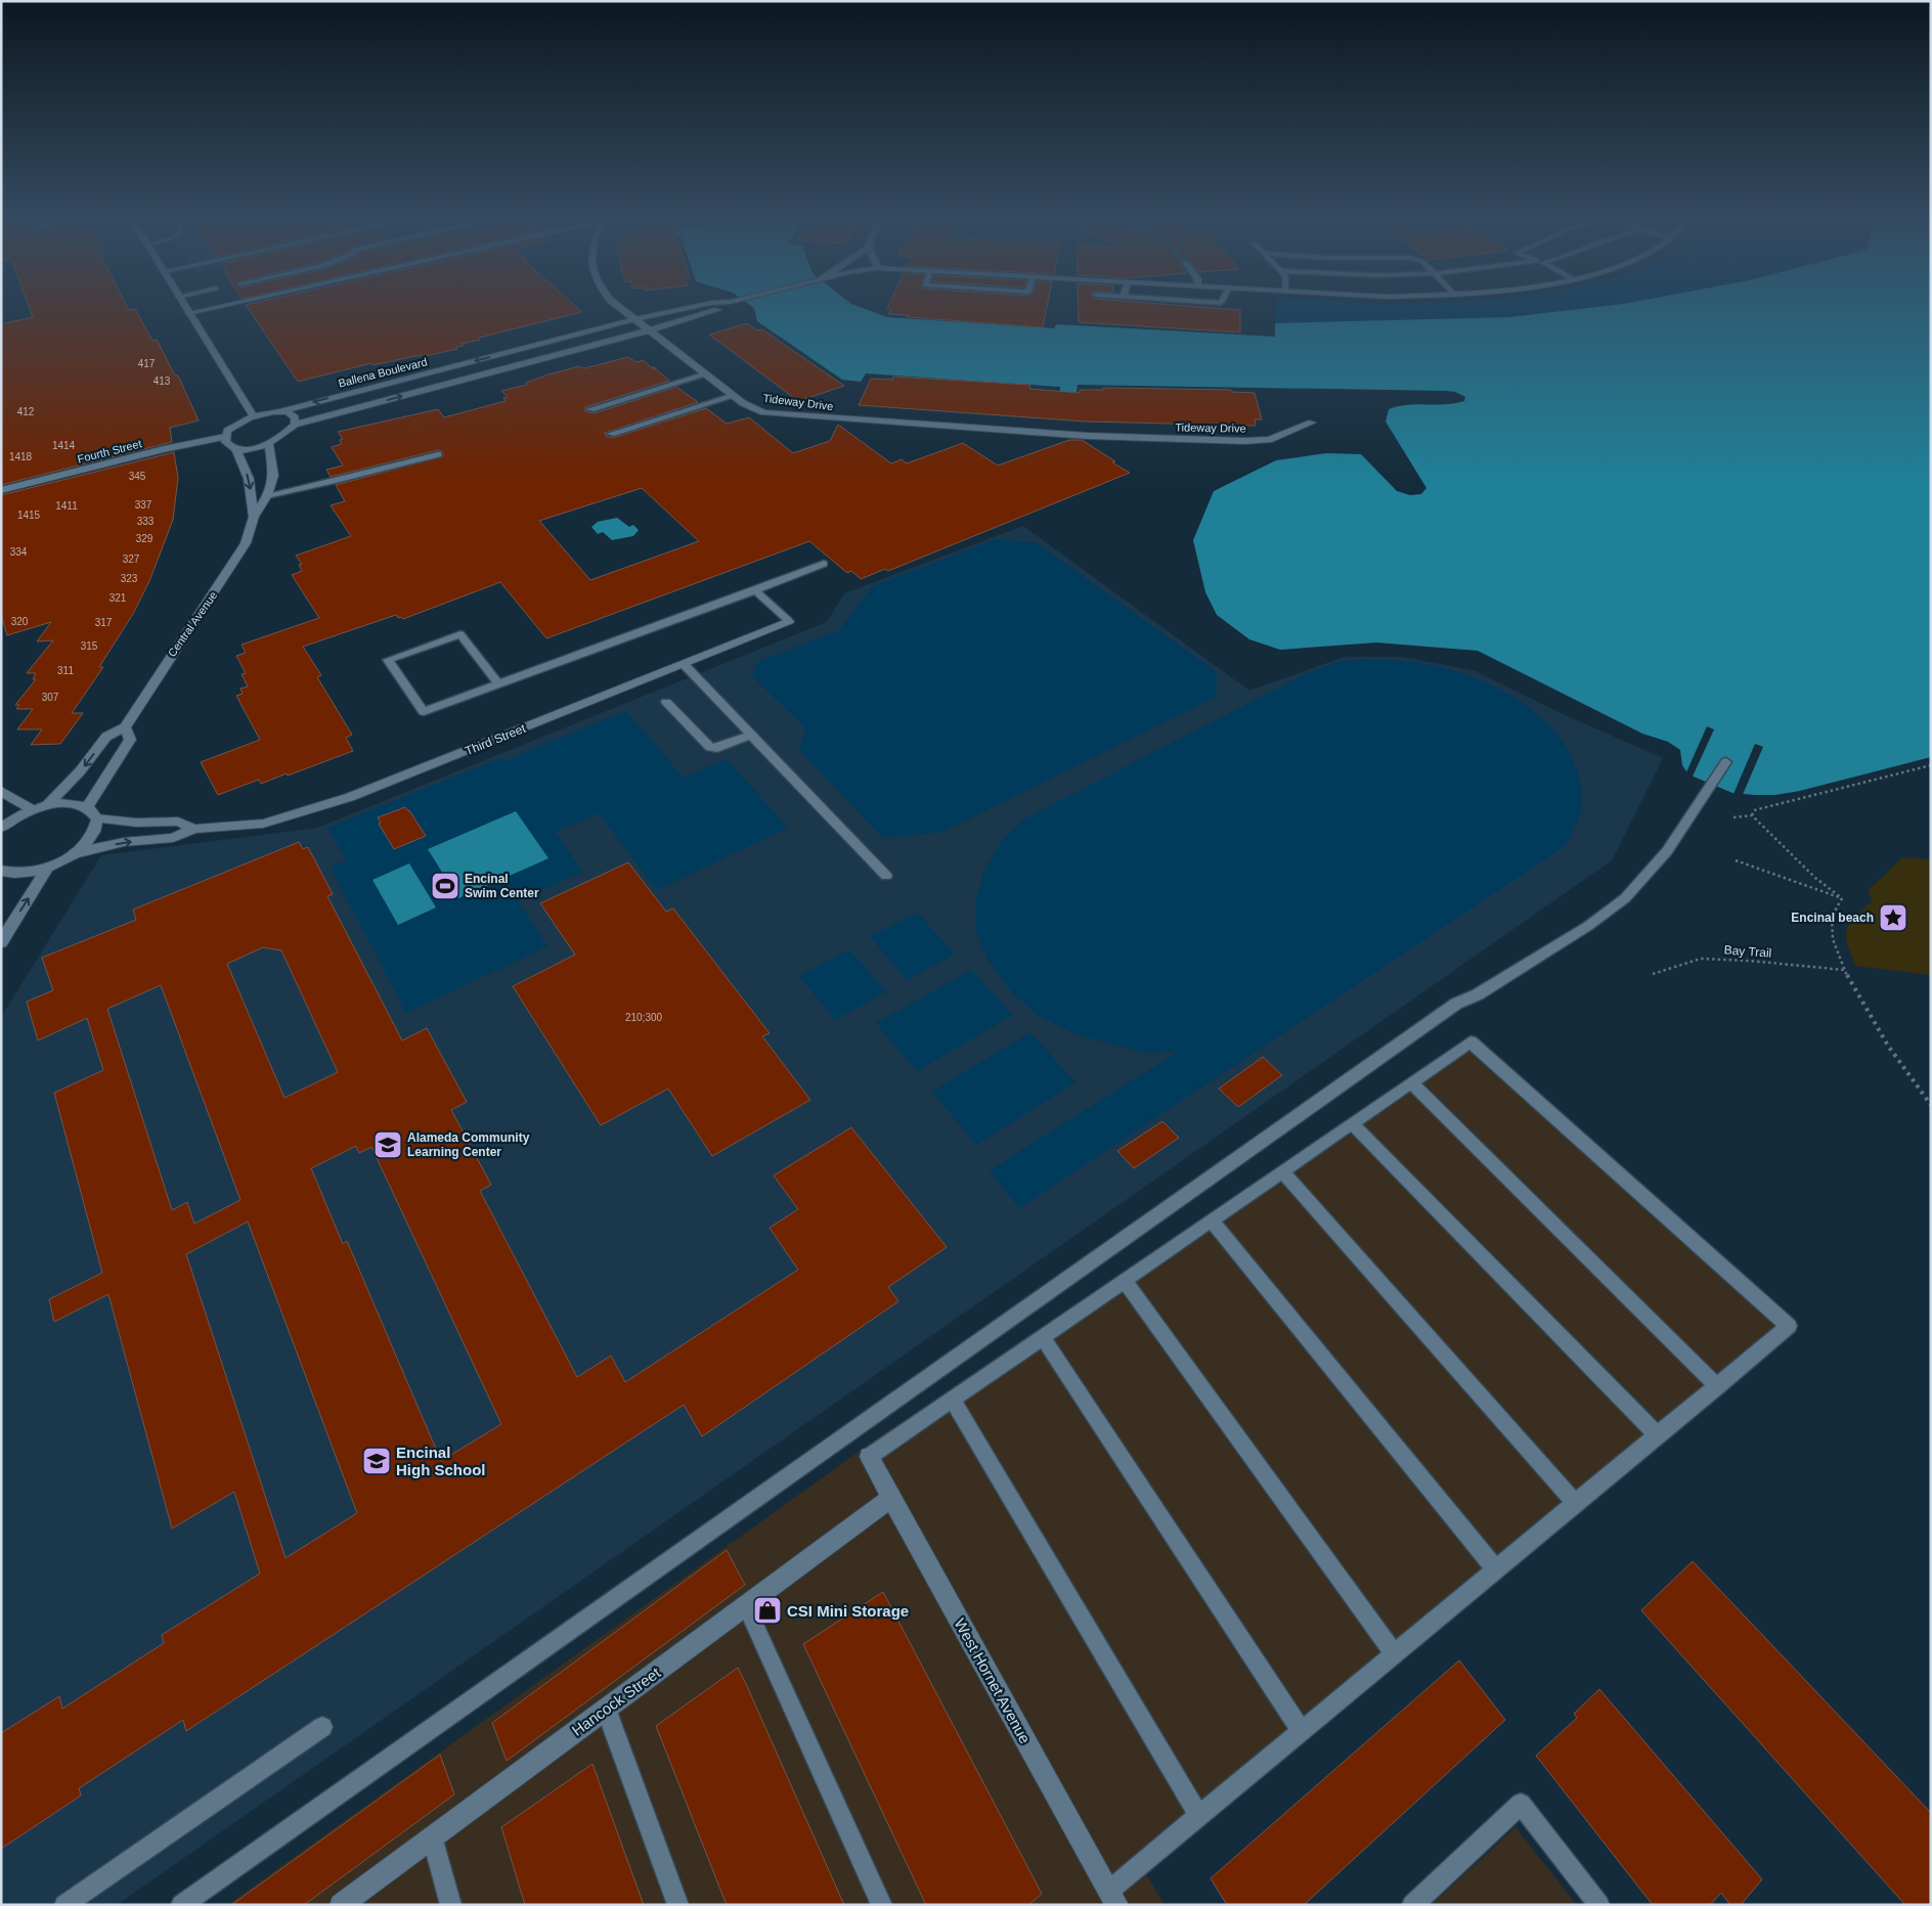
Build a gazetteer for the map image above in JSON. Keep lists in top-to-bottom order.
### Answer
{
  "streets": {
    "street": [
      "Ballena Boulevard",
      "Tideway Drive",
      "Fourth Street",
      "Central Avenue",
      "Third Street",
      "West Hornet Avenue",
      "Hancock Street"
    ],
    "path": ["Bay Trail"]
  },
  "crossings": [
    ["Ballena Boulevard", "Tideway Drive"],
    ["Ballena Boulevard", "Fourth Street"],
    ["Ballena Boulevard", "Central Avenue"],
    ["Fourth Street", "Central Avenue"],
    ["West Hornet Avenue", "Hancock Street"]
  ],
  "places": {
    "sports": ["Encinal Swim Center"],
    "place": ["Encinal beach"],
    "school or university": ["Alameda Community Learning Center", "Encinal High School"],
    "shop": ["CSI Mini Storage"]
  },
  "house_numbers": [
    "417",
    "413",
    "412",
    "1414",
    "1418",
    "345",
    "337",
    "1411",
    "1415",
    "333",
    "329",
    "334",
    "327",
    "323",
    "321",
    "320",
    "317",
    "315",
    "311",
    "307",
    "210;300"
  ]
}
